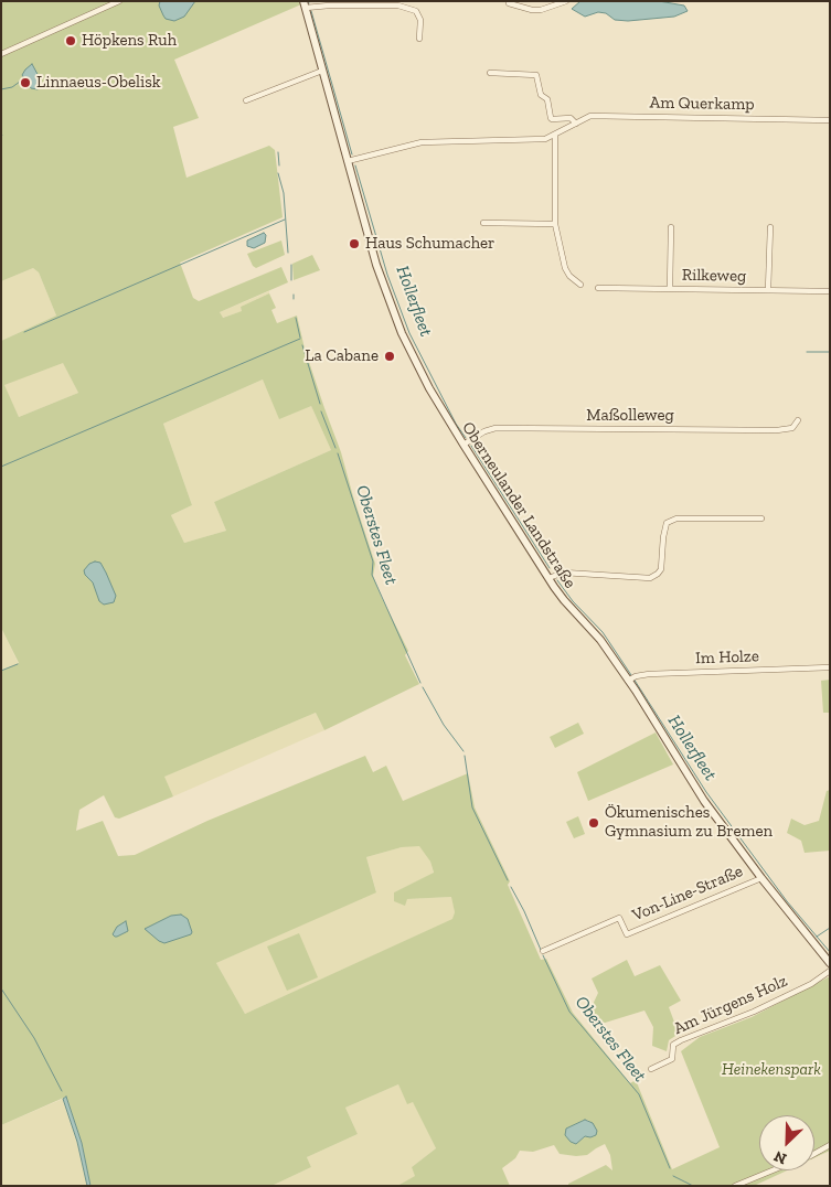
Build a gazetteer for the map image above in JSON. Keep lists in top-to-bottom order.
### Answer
{
  "streets": {
    "street": [
      "Am Querkamp",
      "Rilkeweg",
      "Maßolleweg",
      "Oberneulander Landstraße",
      "Im Holze",
      "Von-Line-Straße",
      "Am Jürgens Holz"
    ]
  },
  "crossings": [
    ["Am Querkamp", "Oberneulander Landstraße"],
    ["Maßolleweg", "Oberneulander Landstraße"],
    ["Oberneulander Landstraße", "Im Holze"],
    ["Oberneulander Landstraße", "Von-Line-Straße"]
  ],
  "water": ["Hollerfleet", "Oberstes Fleet"],
  "parks": ["Heinekenspark"],
  "places": [
    "Höpkens Ruh",
    "Linnaeus-Obelisk",
    "Haus Schumacher",
    "La Cabane",
    "Ökumenisches Gymnasium zu Bremen"
  ],
  "north": "bottom left"
}
